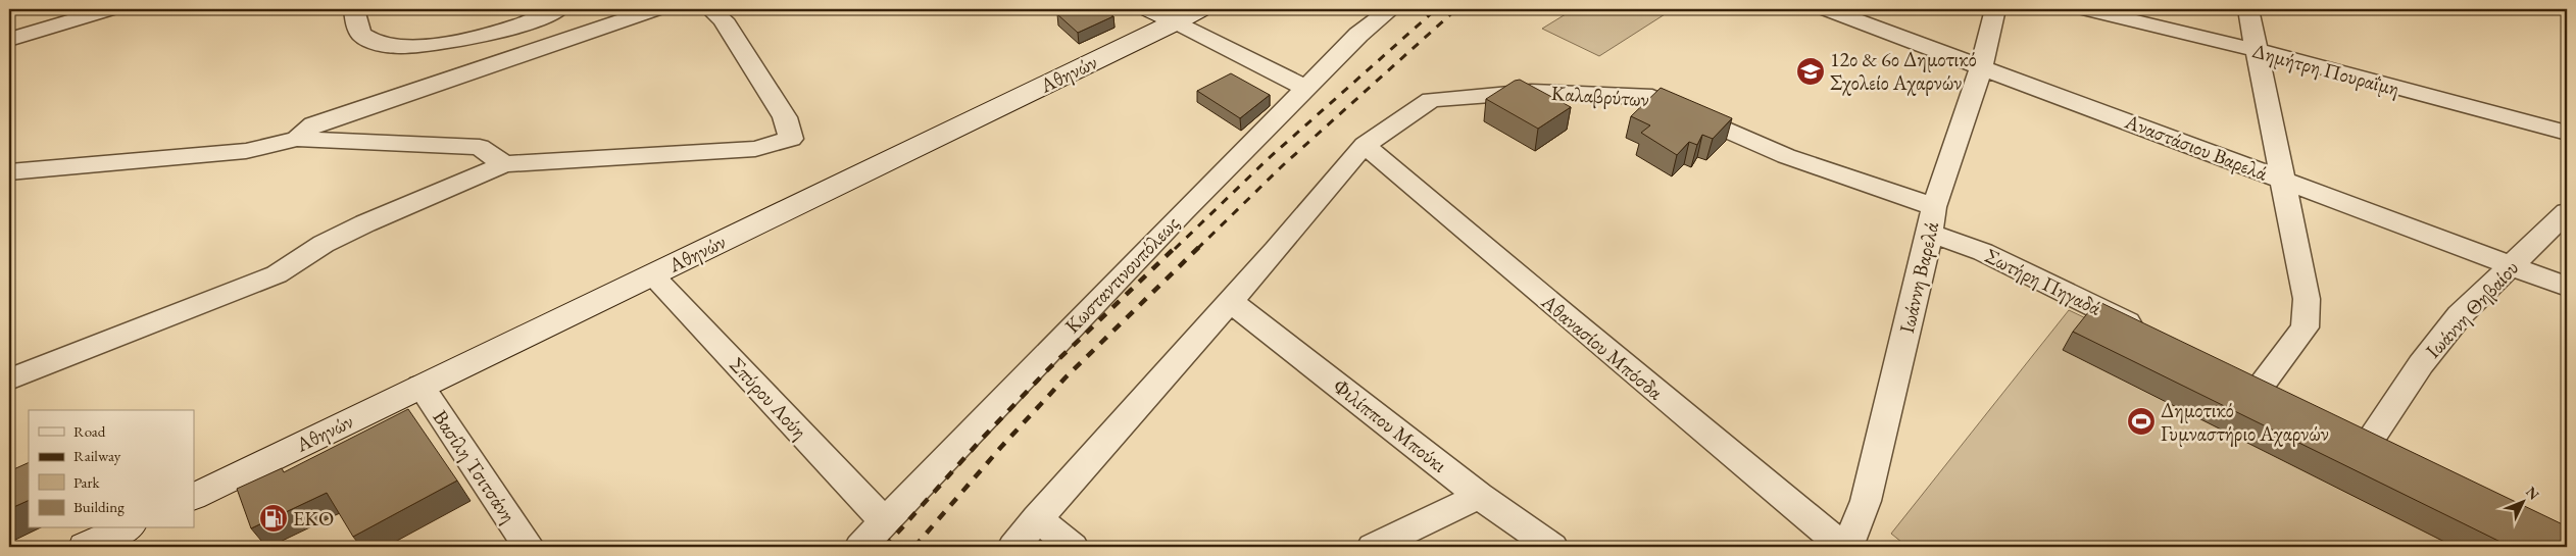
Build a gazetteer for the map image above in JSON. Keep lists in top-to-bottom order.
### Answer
{
  "streets": {
    "main road": ["Αθηνών"],
    "street": [
      "Δημήτρη Πουραΐμη",
      "Καλαβρύτων",
      "Αναστάσιου Βαρελά",
      "Κωσταντινουπόλεως",
      "Ιωάννη Βαρελά",
      "Σωτήρη Πηγαδά",
      "Ιωάννη Θηβαίου",
      "Αθανασίου Μπόσδα",
      "Σπύρου Λούη",
      "Φιλίππου Μπούκι",
      "Βασίλη Τσιτσάνη"
    ]
  },
  "crossings": [
    ["Αθηνών", "Σπύρου Λούη"],
    ["Αθηνών", "Βασίλη Τσιτσάνη"],
    ["Καλαβρύτων", "Ιωάννη Βαρελά"],
    ["Καλαβρύτων", "Σωτήρη Πηγαδά"],
    ["Καλαβρύτων", "Αθανασίου Μπόσδα"],
    ["Αναστάσιου Βαρελά", "Ιωάννη Βαρελά"],
    ["Αναστάσιου Βαρελά", "Ιωάννη Θηβαίου"],
    ["Κωσταντινουπόλεως", "Σπύρου Λούη"],
    ["Ιωάννη Βαρελά", "Σωτήρη Πηγαδά"]
  ],
  "places": {
    "school or university": ["12ο & 6ο Δημοτικό Σχολείο Αχαρνών"],
    "sports": ["Δημοτικό Γυμναστήριο Αχαρνών"],
    "fuel station": ["EKO"]
  },
  "legend": [
    "Road",
    "Railway",
    "Park",
    "Building"
  ],
  "north": "top right"
}
